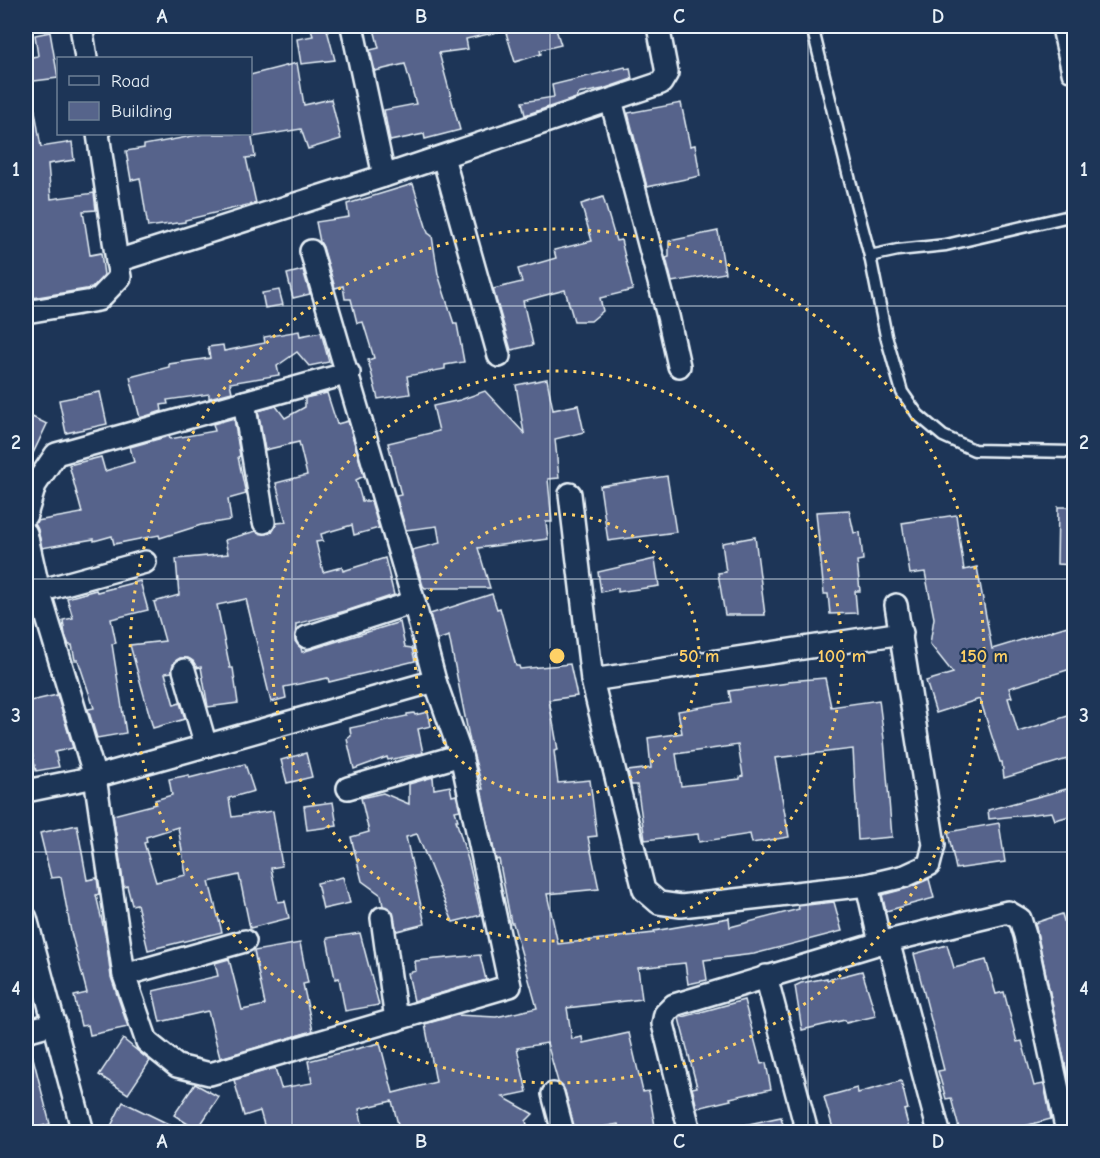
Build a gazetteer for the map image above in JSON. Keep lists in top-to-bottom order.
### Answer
{
  "legend": ["Road", "Building"],
  "grid": {
    "columns": [
      "A",
      "B",
      "C",
      "D"
    ],
    "rows": [
      "1",
      "2",
      "3",
      "4"
    ]
  },
  "rings": ["50 m", "100 m", "150 m"]
}
